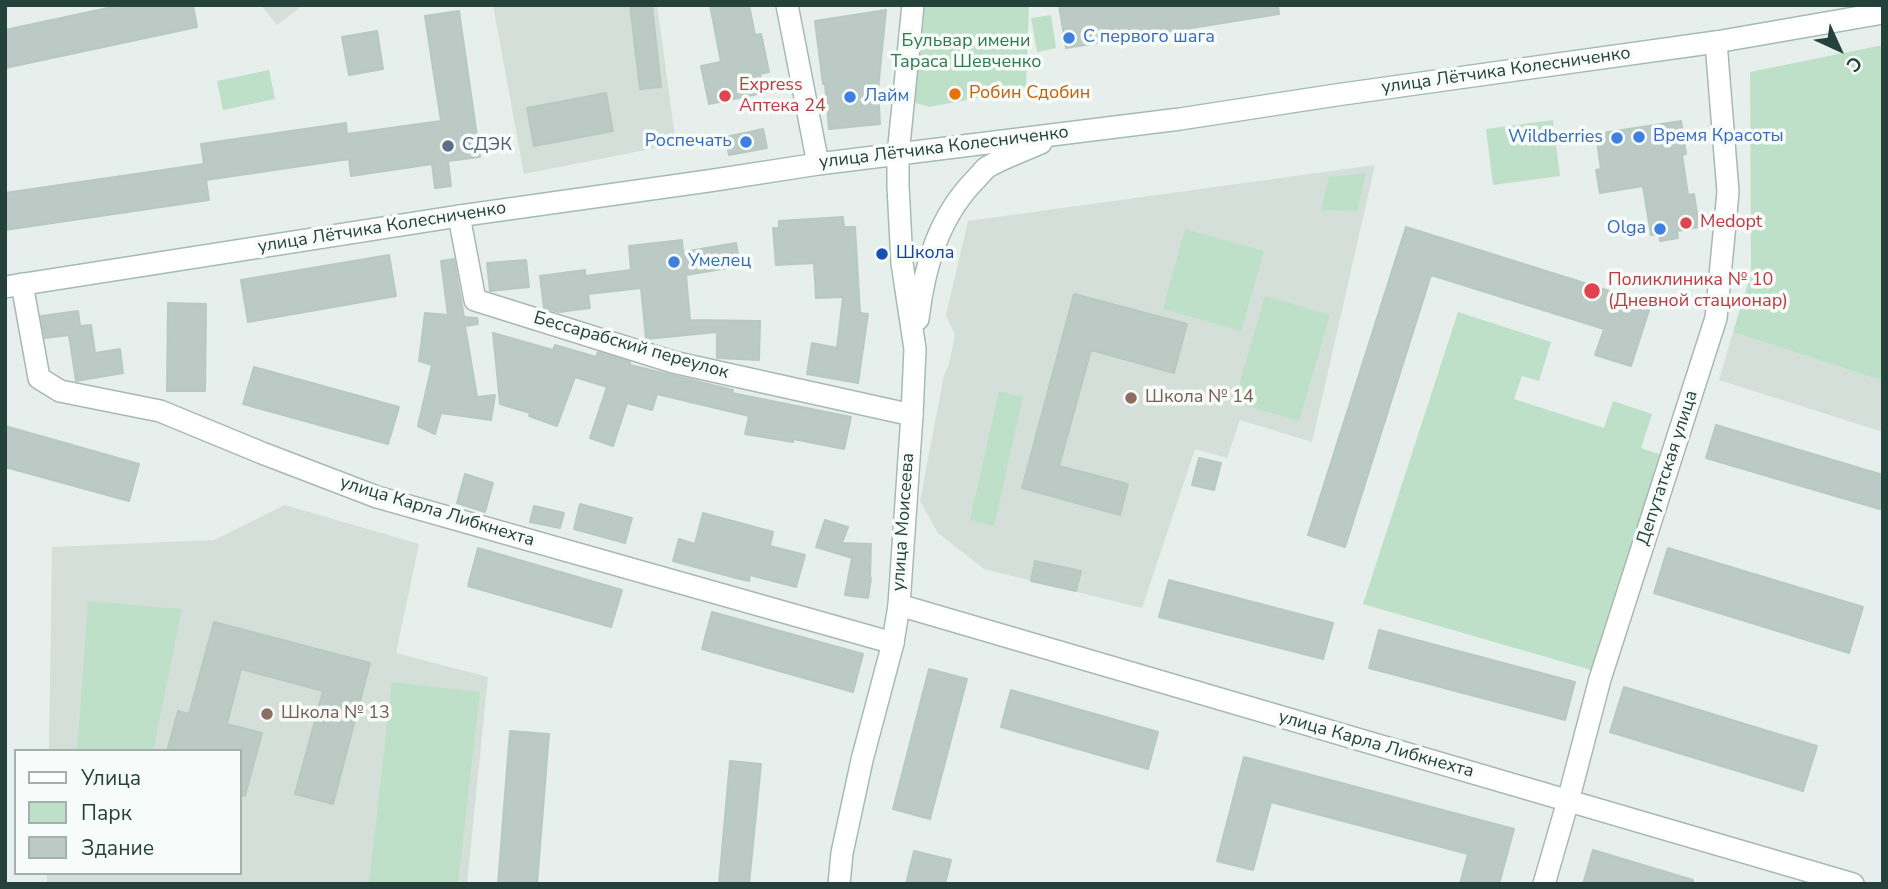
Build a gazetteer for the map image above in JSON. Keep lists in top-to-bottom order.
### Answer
{
  "streets": {
    "street": [
      "улица Лётчика Колесниченко",
      "Бессарабский переулок",
      "Депутатская улица",
      "улица Карла Либкнехта",
      "улица Моисеева"
    ]
  },
  "crossings": [
    ["улица Лётчика Колесниченко", "Бессарабский переулок"],
    ["улица Лётчика Колесниченко", "Депутатская улица"],
    ["улица Лётчика Колесниченко", "улица Карла Либкнехта"],
    ["улица Лётчика Колесниченко", "улица Моисеева"],
    ["Бессарабский переулок", "улица Моисеева"],
    ["Депутатская улица", "улица Карла Либкнехта"],
    ["улица Карла Либкнехта", "улица Моисеева"]
  ],
  "parks": ["Бульвар имени Тараса Шевченко"],
  "places": [
    "С первого шага",
    "Робин Сдобин",
    "Express Аптека 24",
    "Лайм",
    "Время Красоты",
    "Wildberries",
    "Роспечать",
    "СДЭК",
    "Medopt",
    "Olga",
    "Школа",
    "Умелец",
    "Поликлиника № 10 (Дневной стационар)",
    "Школа № 14",
    "Школа № 13"
  ],
  "legend": ["Улица", "Парк", "Здание"],
  "north": "bottom right"
}
